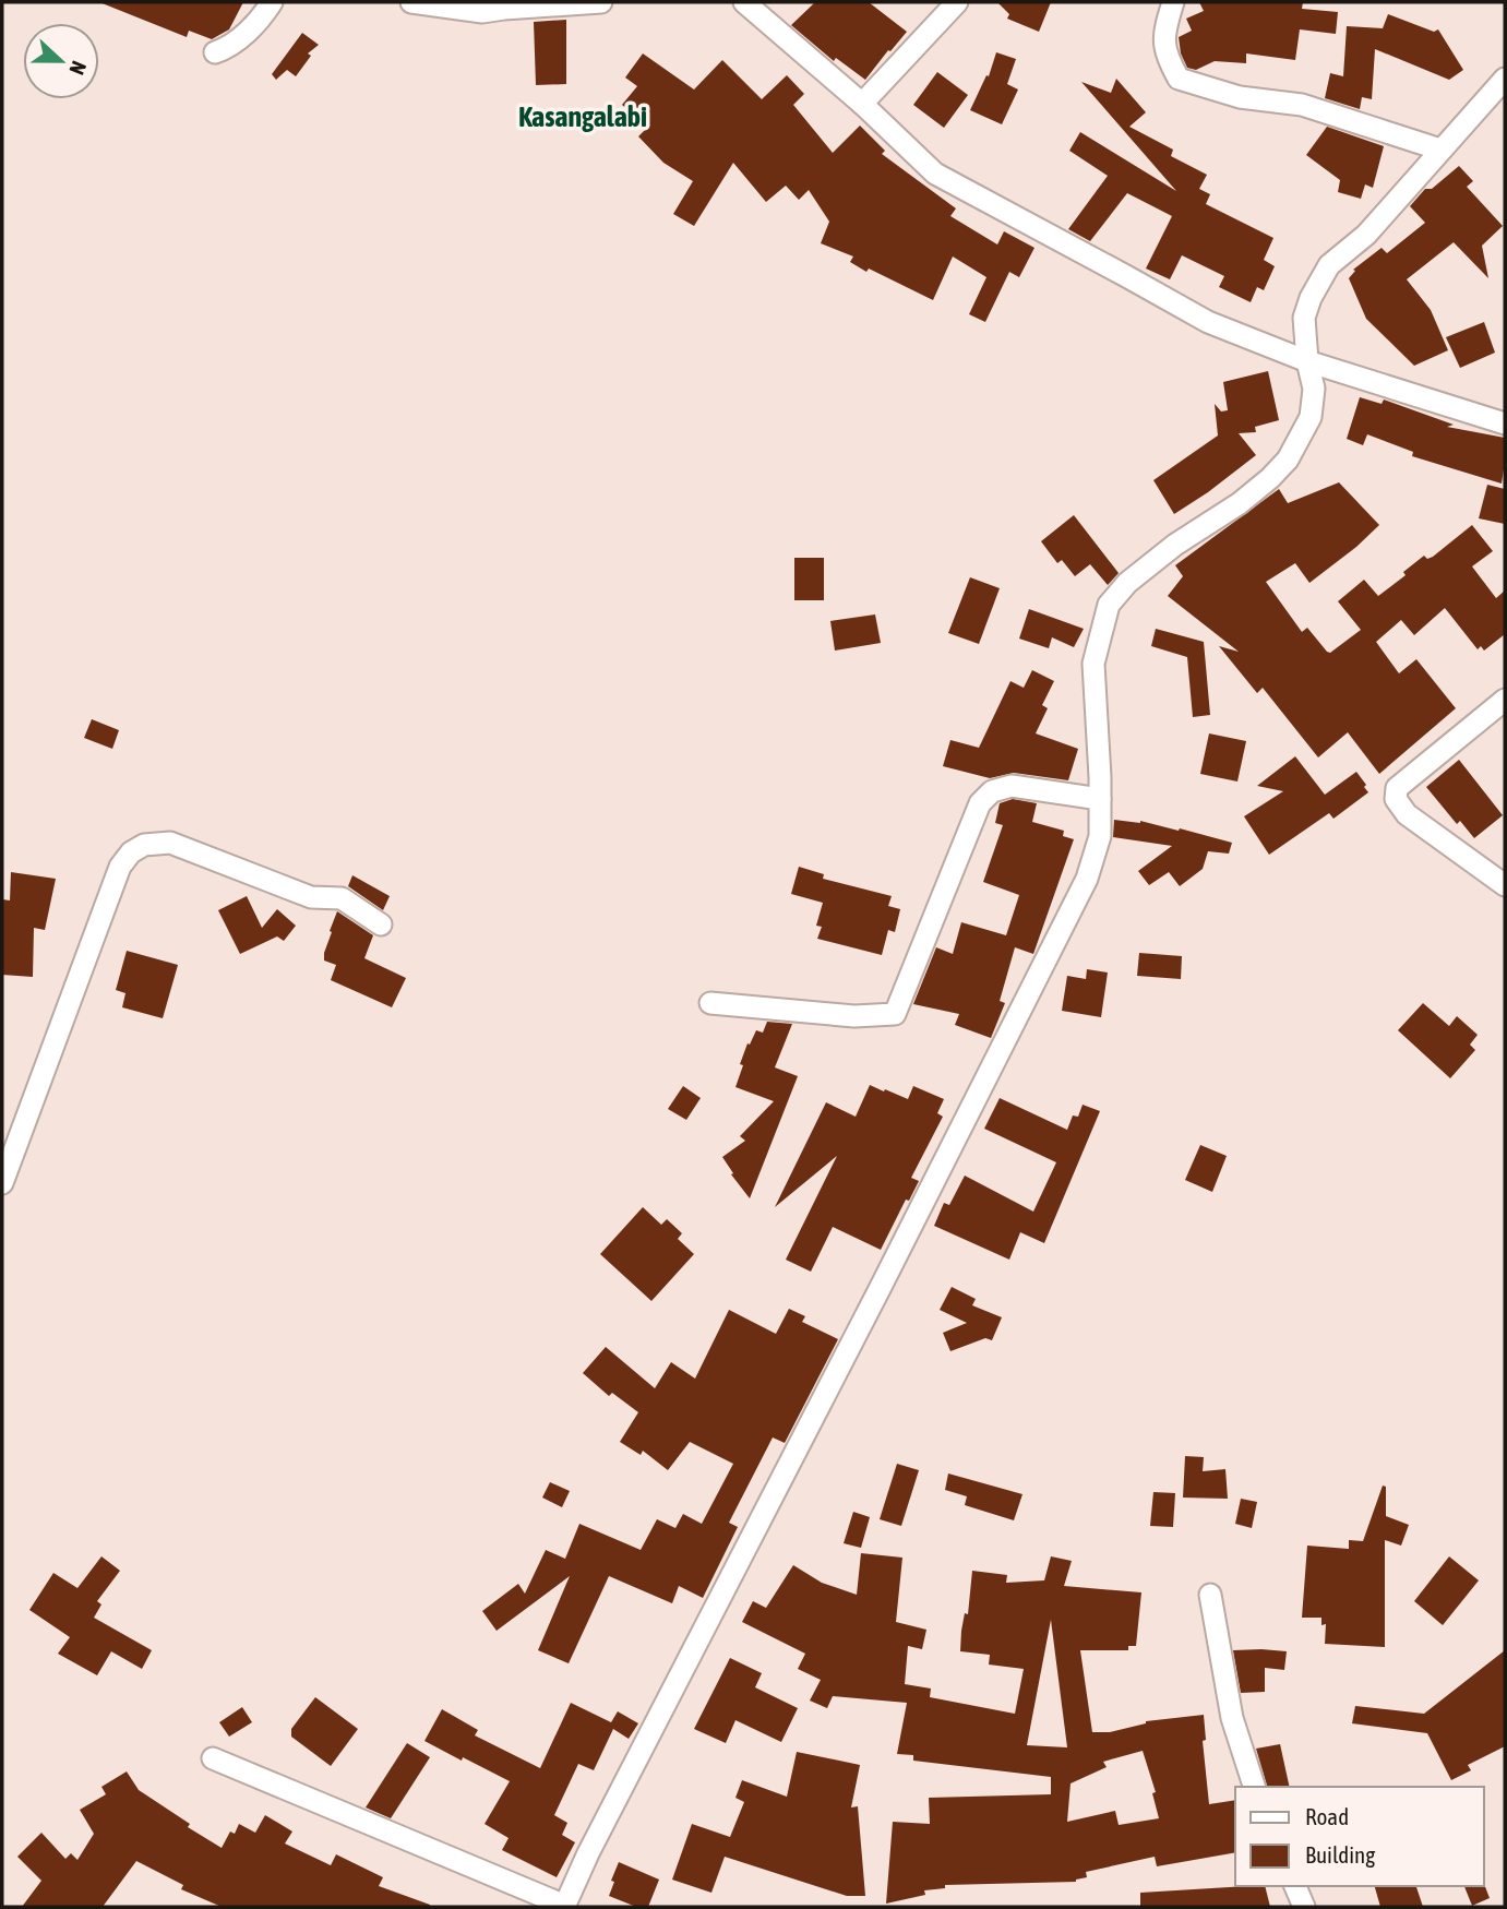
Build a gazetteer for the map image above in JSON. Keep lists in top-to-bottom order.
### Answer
{
  "districts": ["Kasangalabi"],
  "legend": ["Road", "Building"],
  "north": "right"
}
